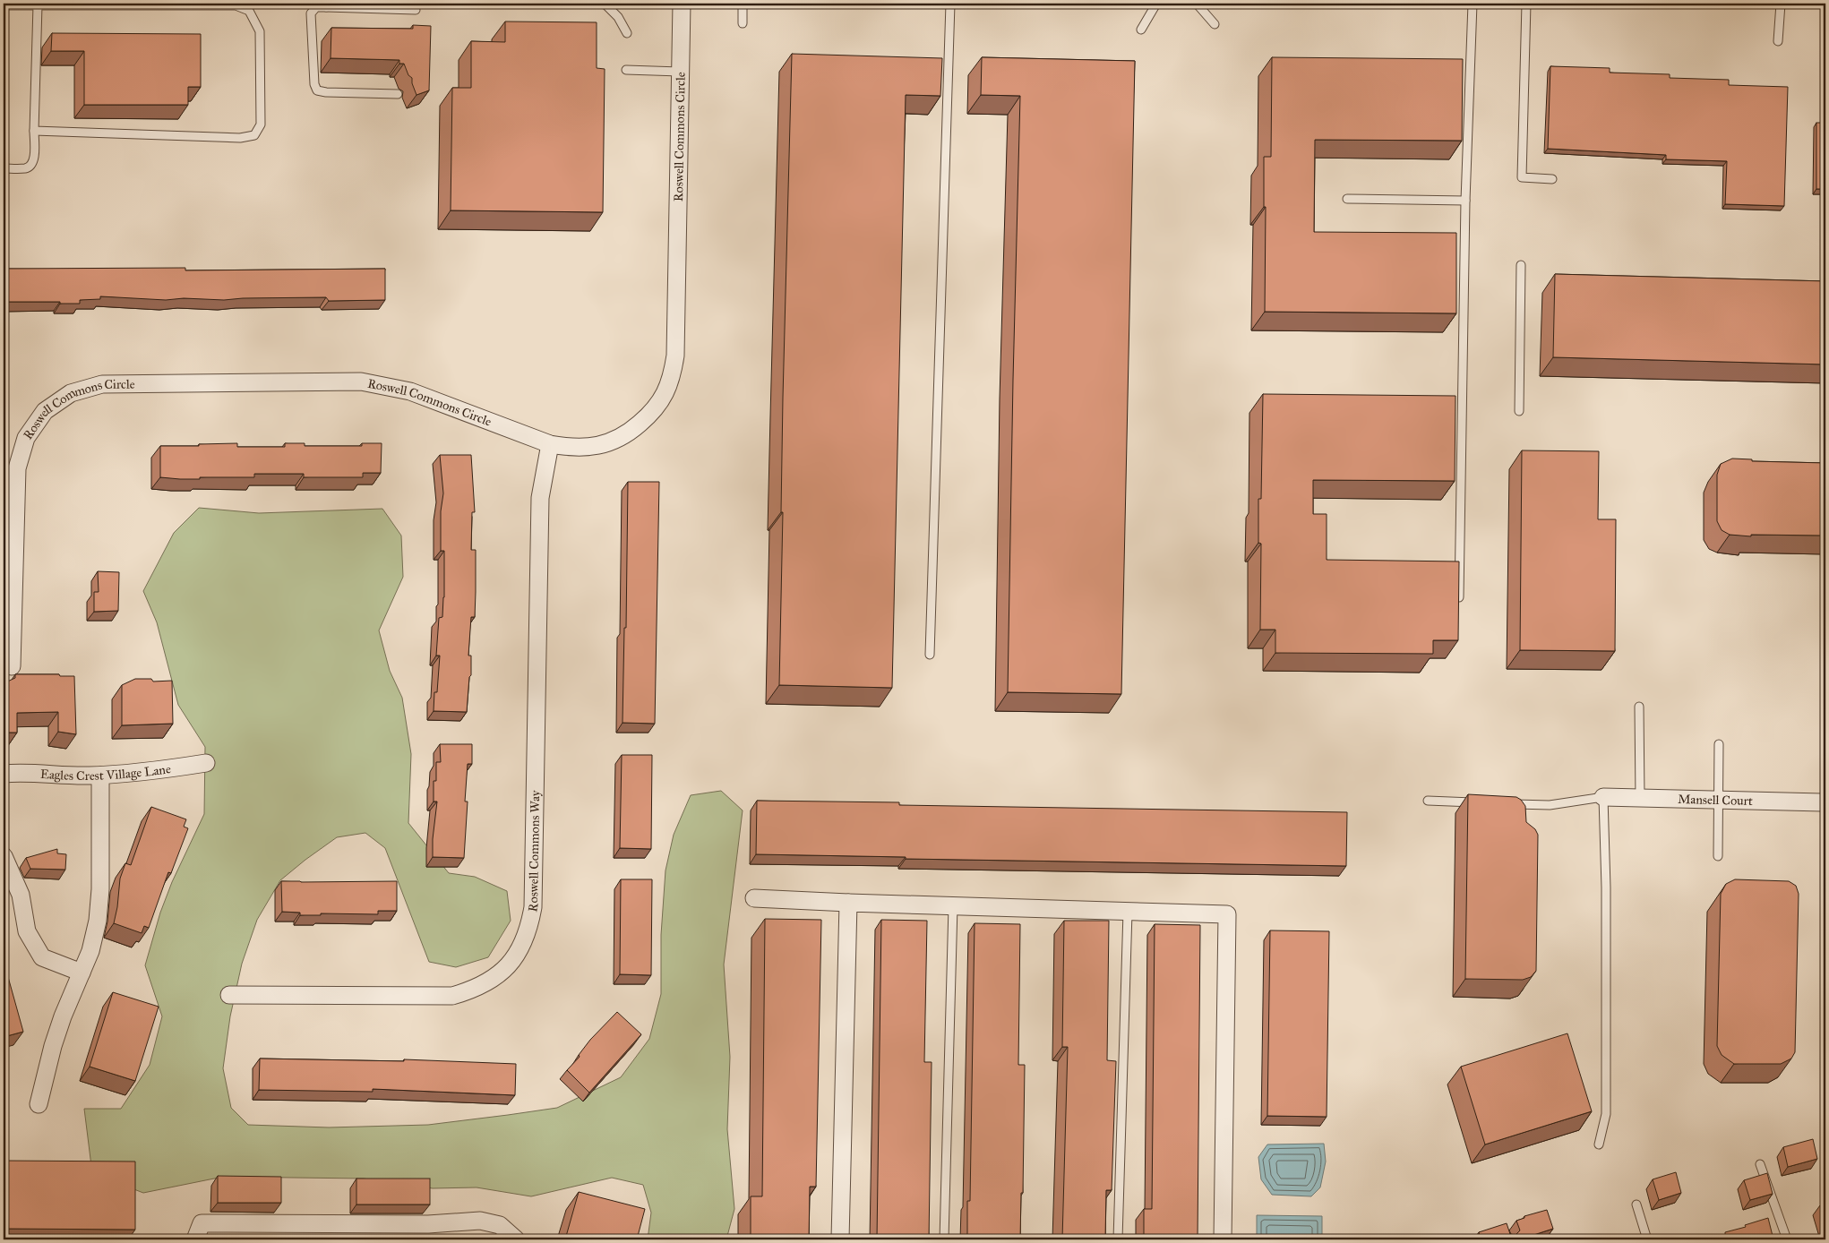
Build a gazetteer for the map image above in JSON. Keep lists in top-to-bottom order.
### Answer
{
  "streets": {
    "street": [
      "Roswell Commons Circle",
      "Eagles Crest Village Lane",
      "Mansell Court",
      "Roswell Commons Way"
    ]
  },
  "crossings": [
    ["Roswell Commons Circle", "Roswell Commons Way"]
  ]
}
